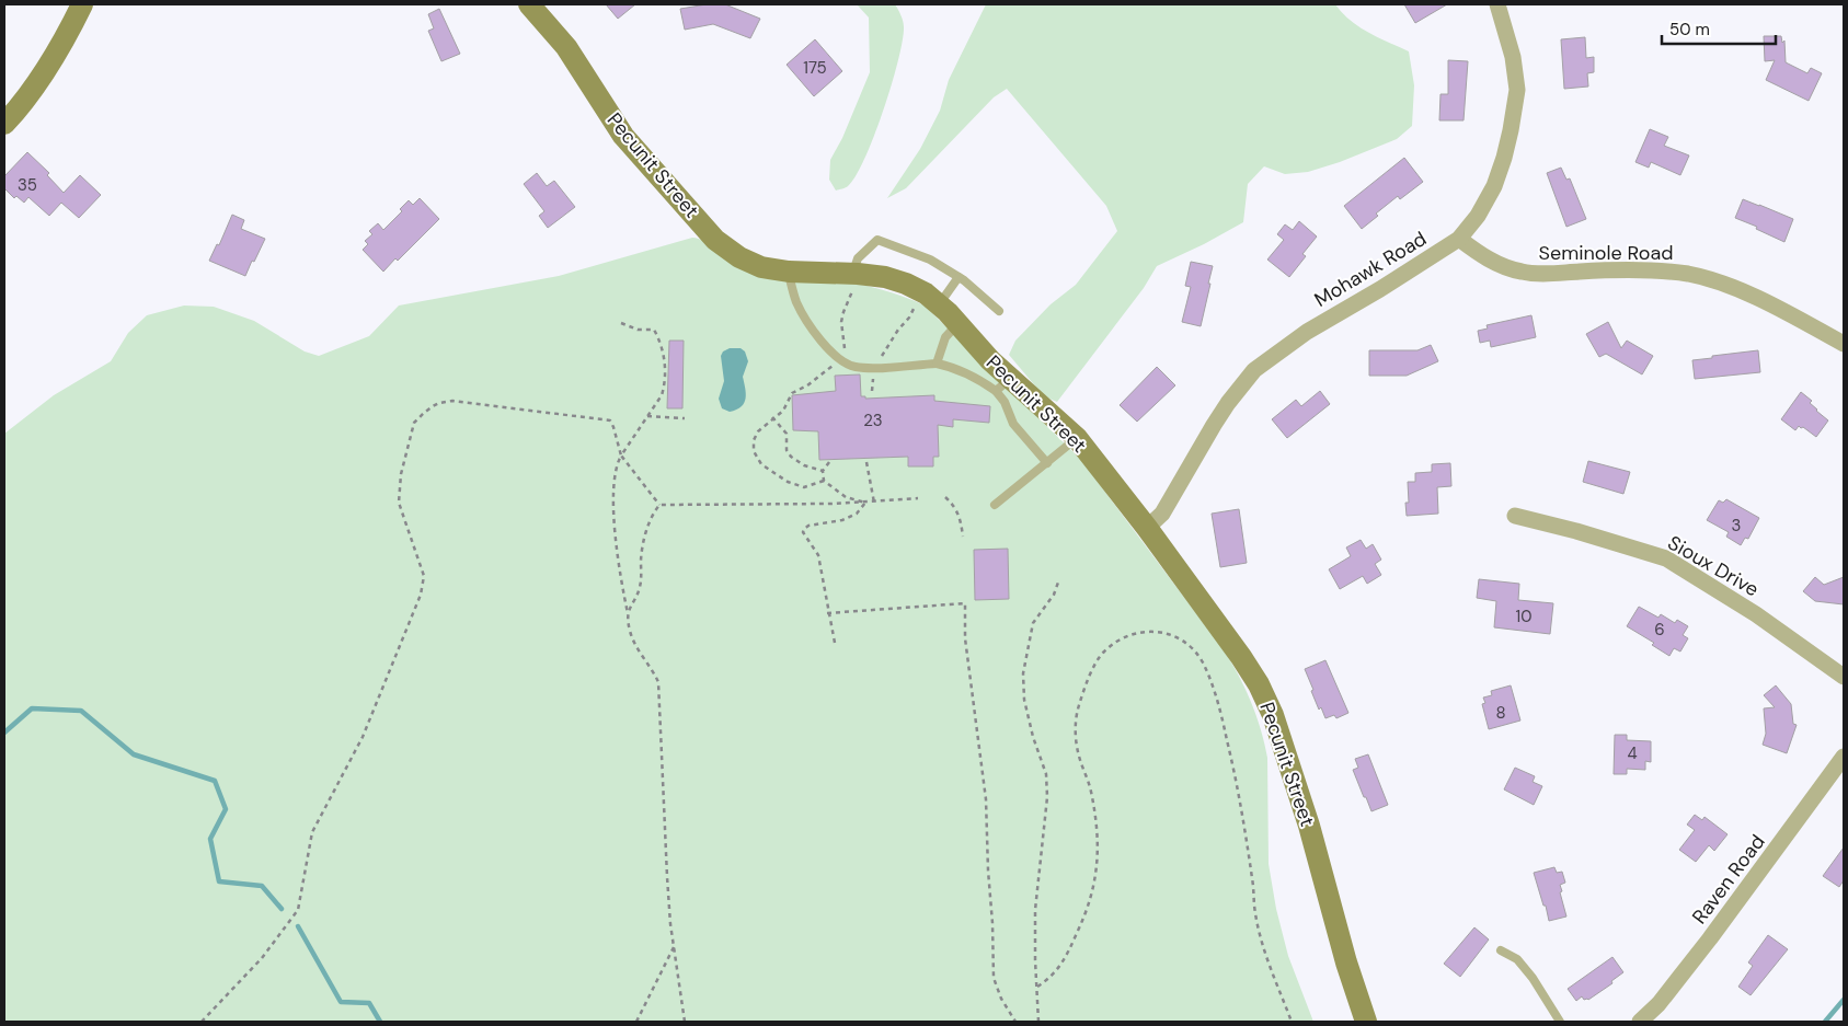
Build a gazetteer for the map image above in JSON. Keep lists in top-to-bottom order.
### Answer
{
  "streets": {
    "street": [
      "Pecunit Street",
      "Seminole Road",
      "Mohawk Road",
      "Sioux Drive",
      "Raven Road"
    ]
  },
  "crossings": [
    ["Pecunit Street", "Mohawk Road"],
    ["Seminole Road", "Mohawk Road"]
  ],
  "house_numbers": [
    "175",
    "35",
    "23",
    "3",
    "10",
    "6",
    "8",
    "4"
  ],
  "scale_bar": "50 m"
}
